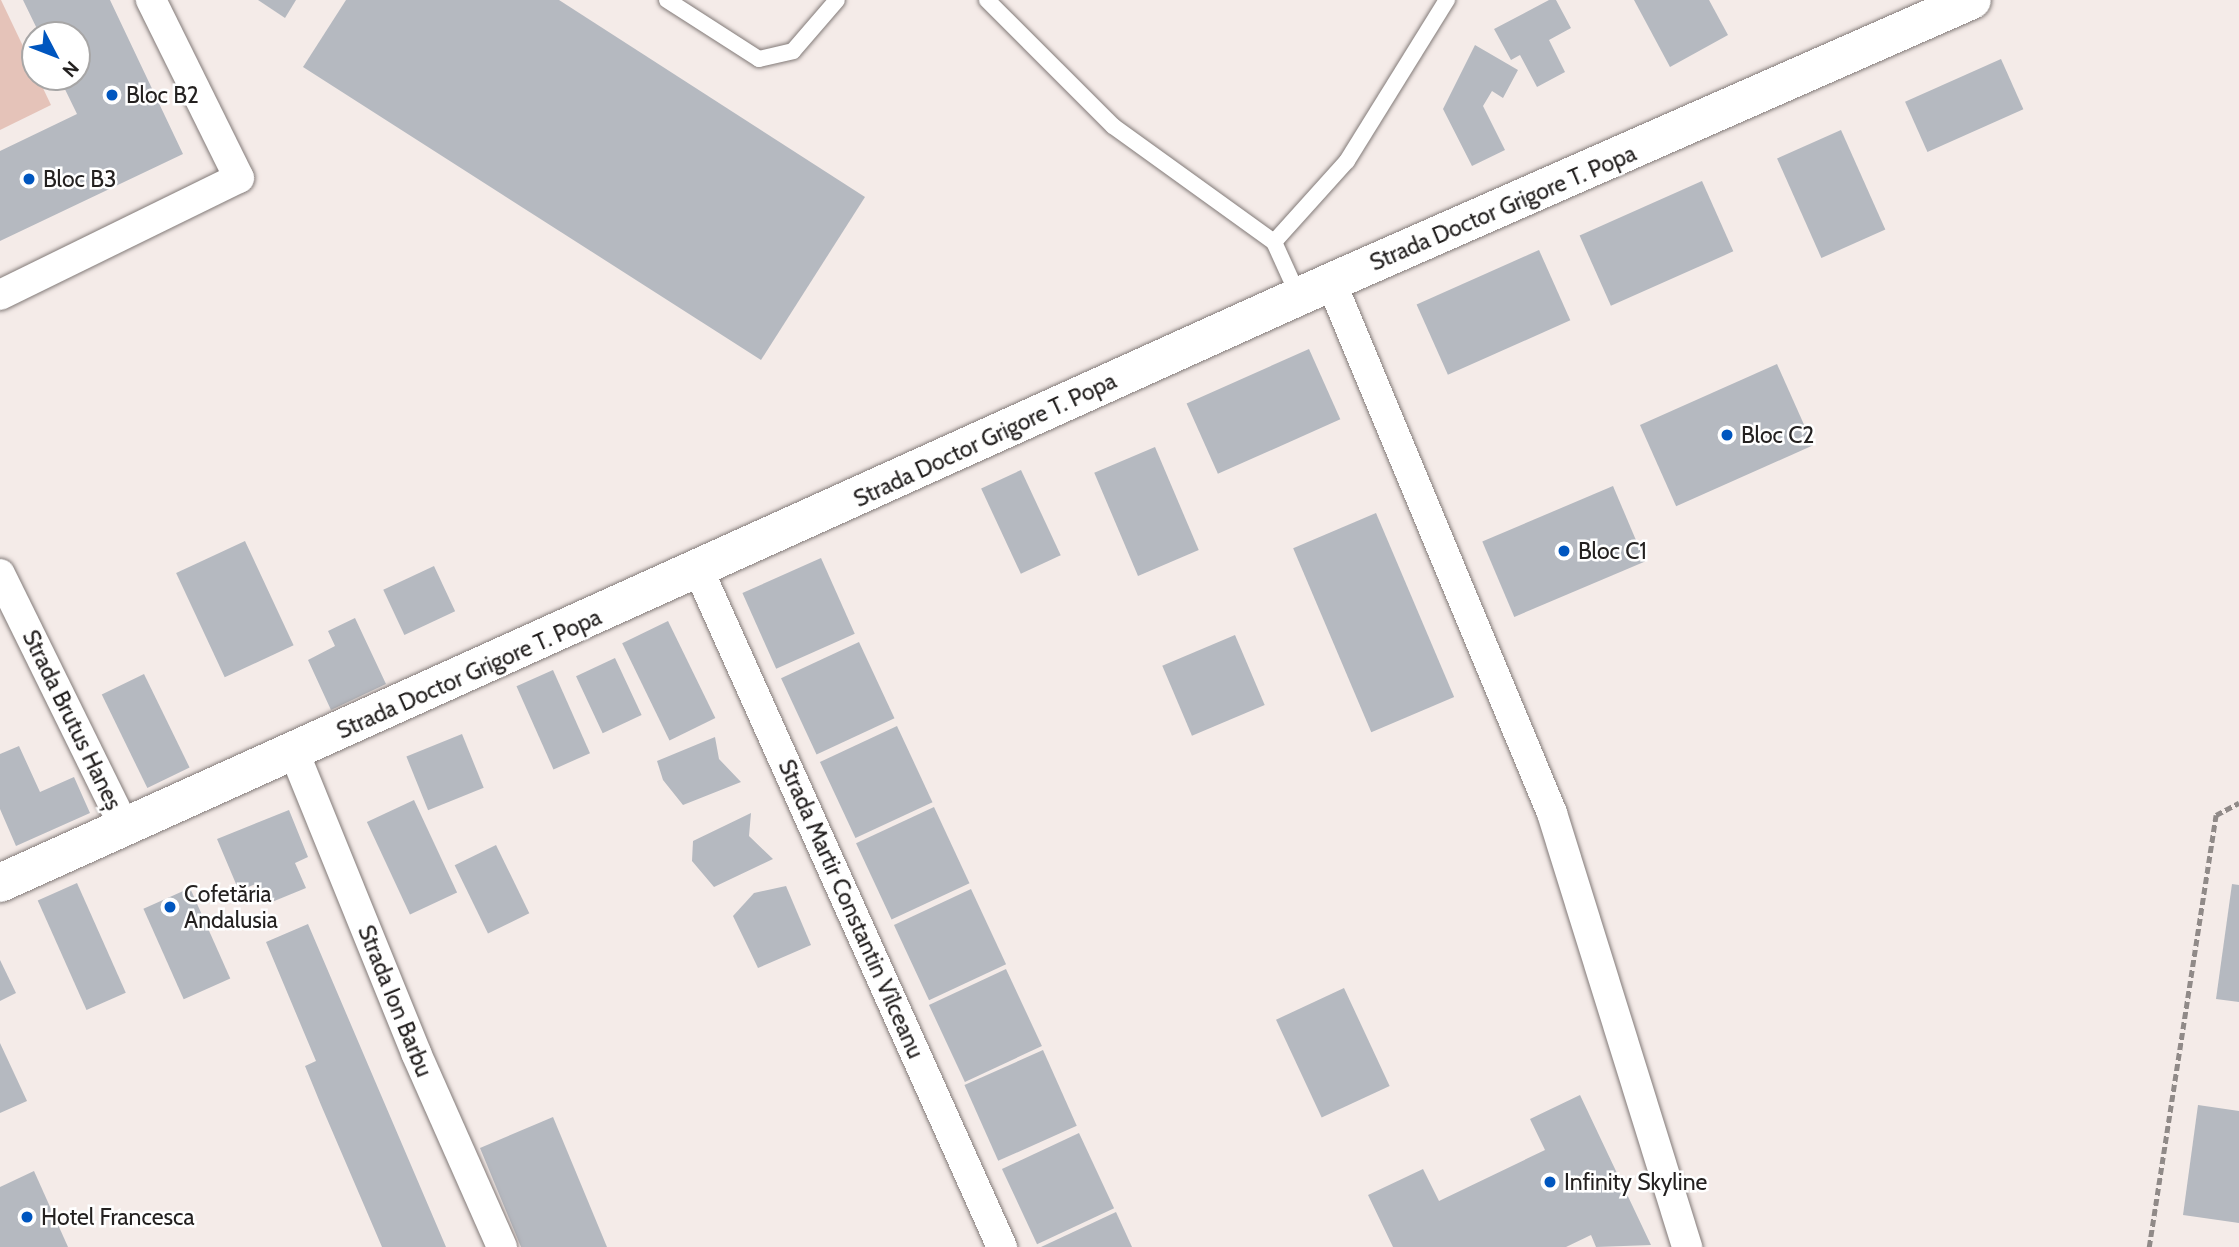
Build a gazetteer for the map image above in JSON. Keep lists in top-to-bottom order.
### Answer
{
  "streets": {
    "street": [
      "Strada Doctor Grigore T. Popa",
      "Strada Brutus Haneș",
      "Strada Martir Constantin Vîlceanu",
      "Strada Ion Barbu"
    ]
  },
  "crossings": [
    ["Strada Doctor Grigore T. Popa", "Strada Brutus Haneș"],
    ["Strada Doctor Grigore T. Popa", "Strada Martir Constantin Vîlceanu"],
    ["Strada Doctor Grigore T. Popa", "Strada Ion Barbu"]
  ],
  "places": [
    "Bloc B2",
    "Bloc B3",
    "Bloc C2",
    "Bloc C1",
    "Cofetăria Andalusia",
    "Infinity Skyline",
    "Hotel Francesca"
  ],
  "north": "bottom right"
}
